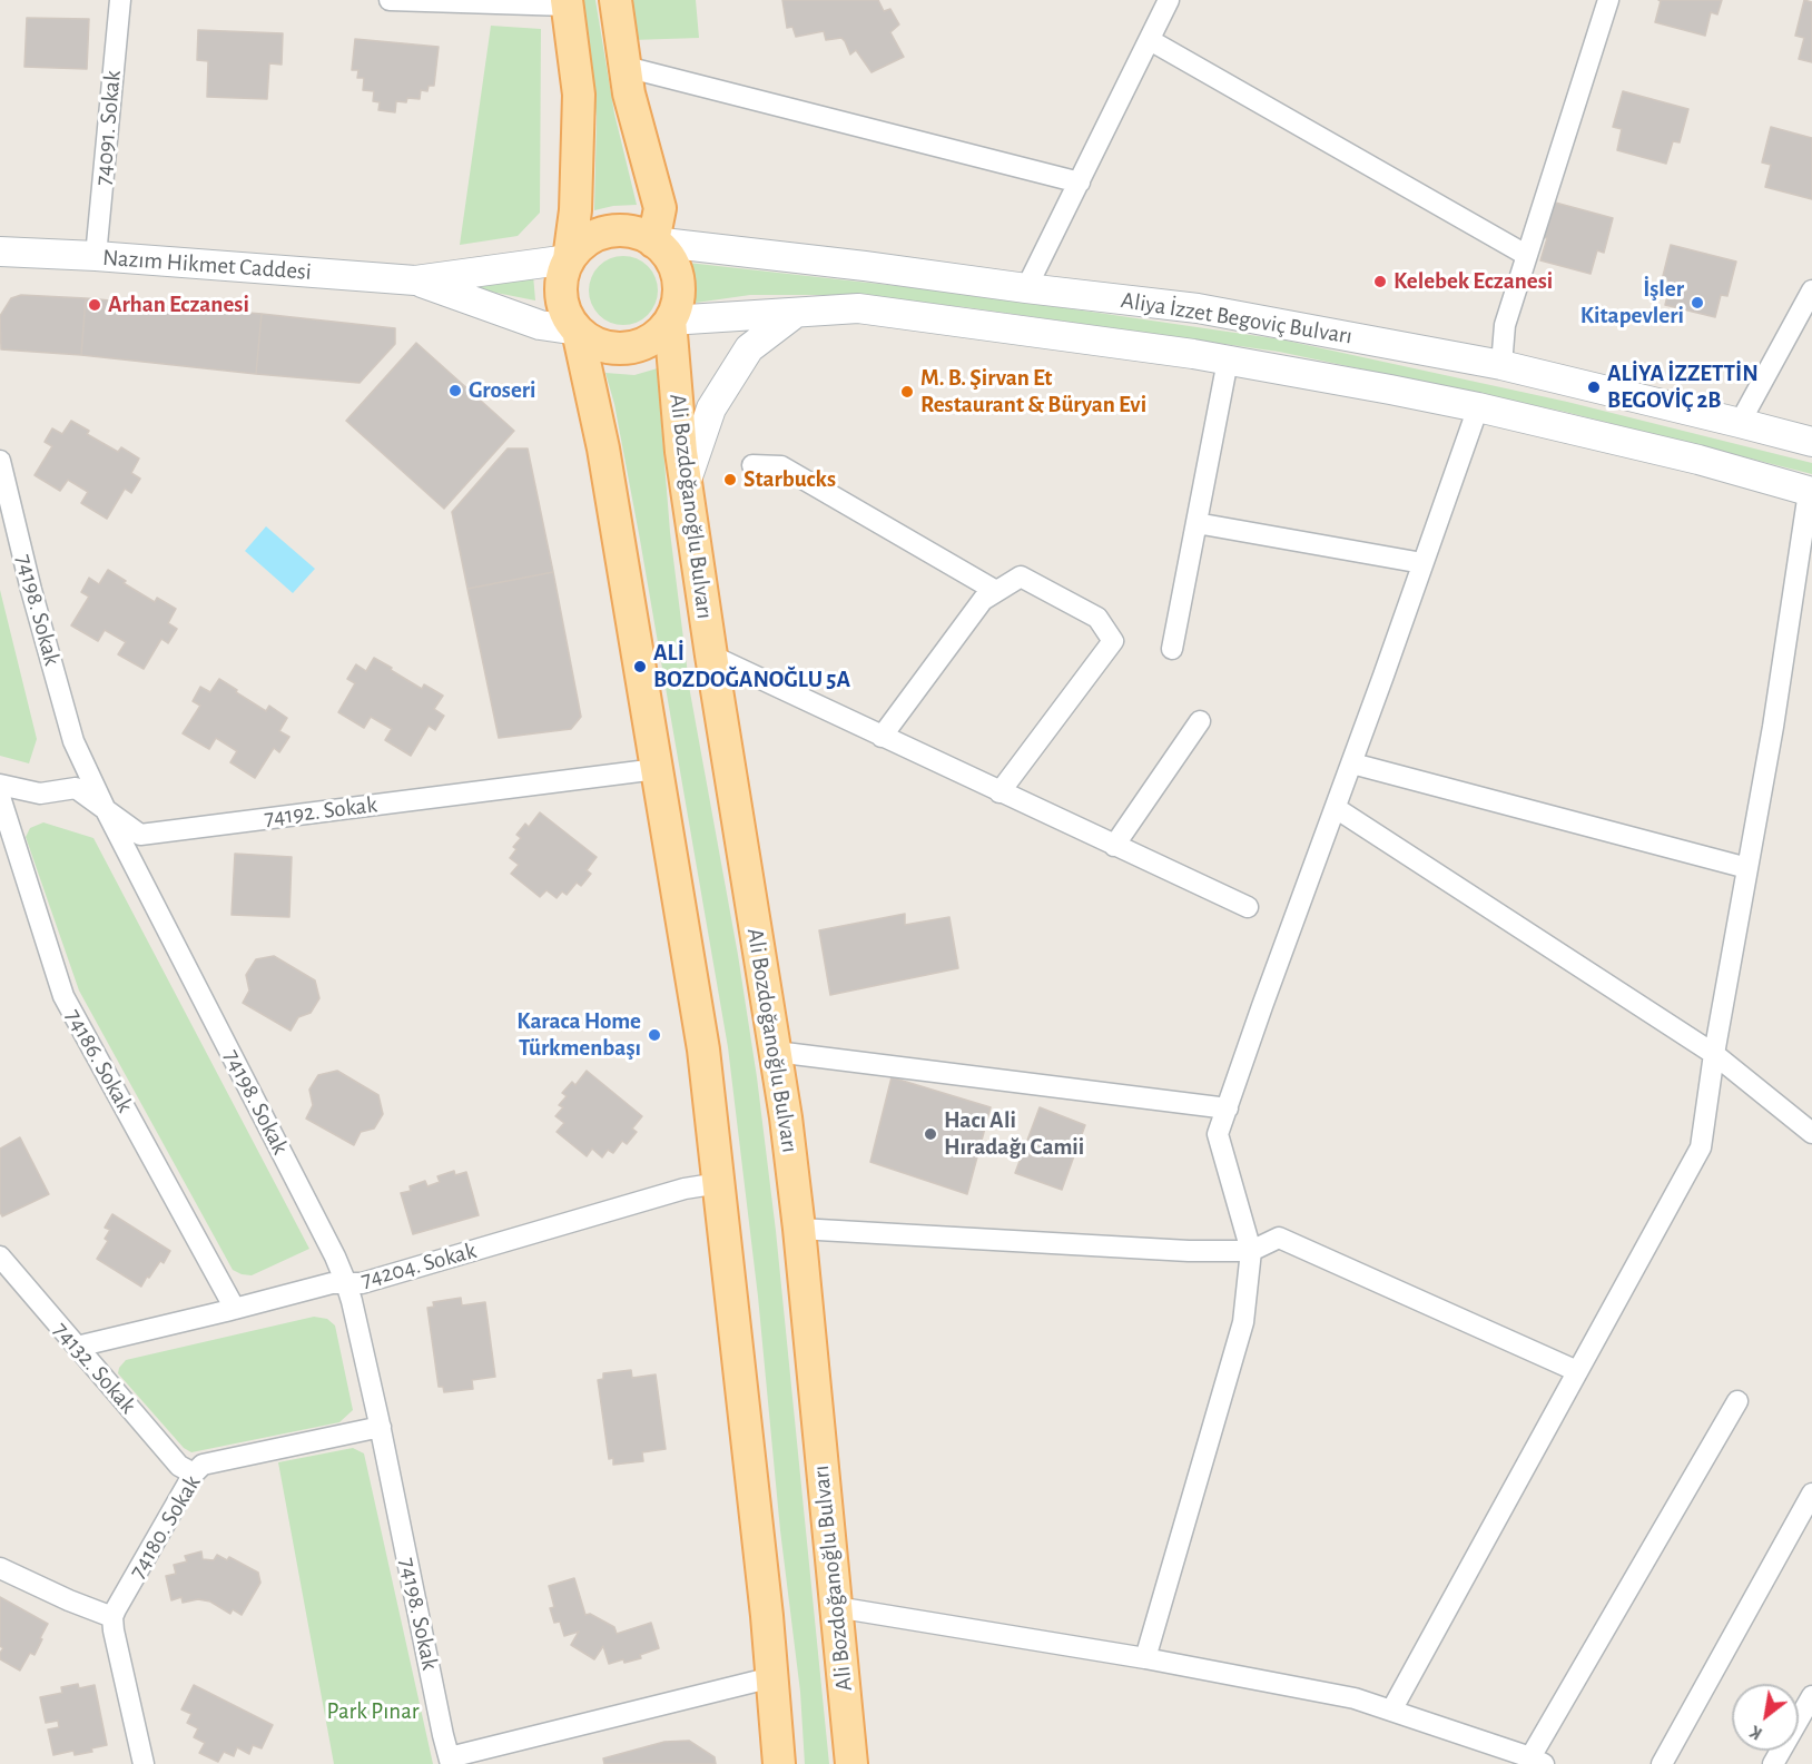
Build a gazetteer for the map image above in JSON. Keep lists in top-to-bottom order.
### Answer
{
  "streets": {
    "main road": ["Nazım Hikmet Caddesi", "Aliya İzzet Begoviç Bulvarı", "Ali Bozdoğanoğlu Bulvarı"],
    "street": [
      "74091. Sokak",
      "74198. Sokak",
      "74192. Sokak",
      "74186. Sokak",
      "74204. Sokak",
      "74132. Sokak",
      "74180. Sokak"
    ]
  },
  "crossings": [
    ["74091. Sokak", "Nazım Hikmet Caddesi"],
    ["Aliya İzzet Begoviç Bulvarı", "Ali Bozdoğanoğlu Bulvarı"],
    ["74198. Sokak", "74192. Sokak"],
    ["74198. Sokak", "74204. Sokak"],
    ["74198. Sokak", "74180. Sokak"],
    ["74186. Sokak", "74204. Sokak"],
    ["74204. Sokak", "74132. Sokak"],
    ["74132. Sokak", "74180. Sokak"]
  ],
  "parks": ["Park Pınar"],
  "places": [
    "Kelebek Eczanesi",
    "İşler Kitapevleri",
    "Arhan Eczanesi",
    "ALİYA İZZETTİN BEGOVİÇ 2B",
    "Groseri",
    "M. B. Şirvan Et Restaurant & Büryan Evi",
    "Starbucks",
    "ALİ BOZDOĞANOĞLU 5A",
    "Karaca Home Türkmenbaşı",
    "Hacı Ali Hıradağı Camii"
  ],
  "north": "bottom left"
}
